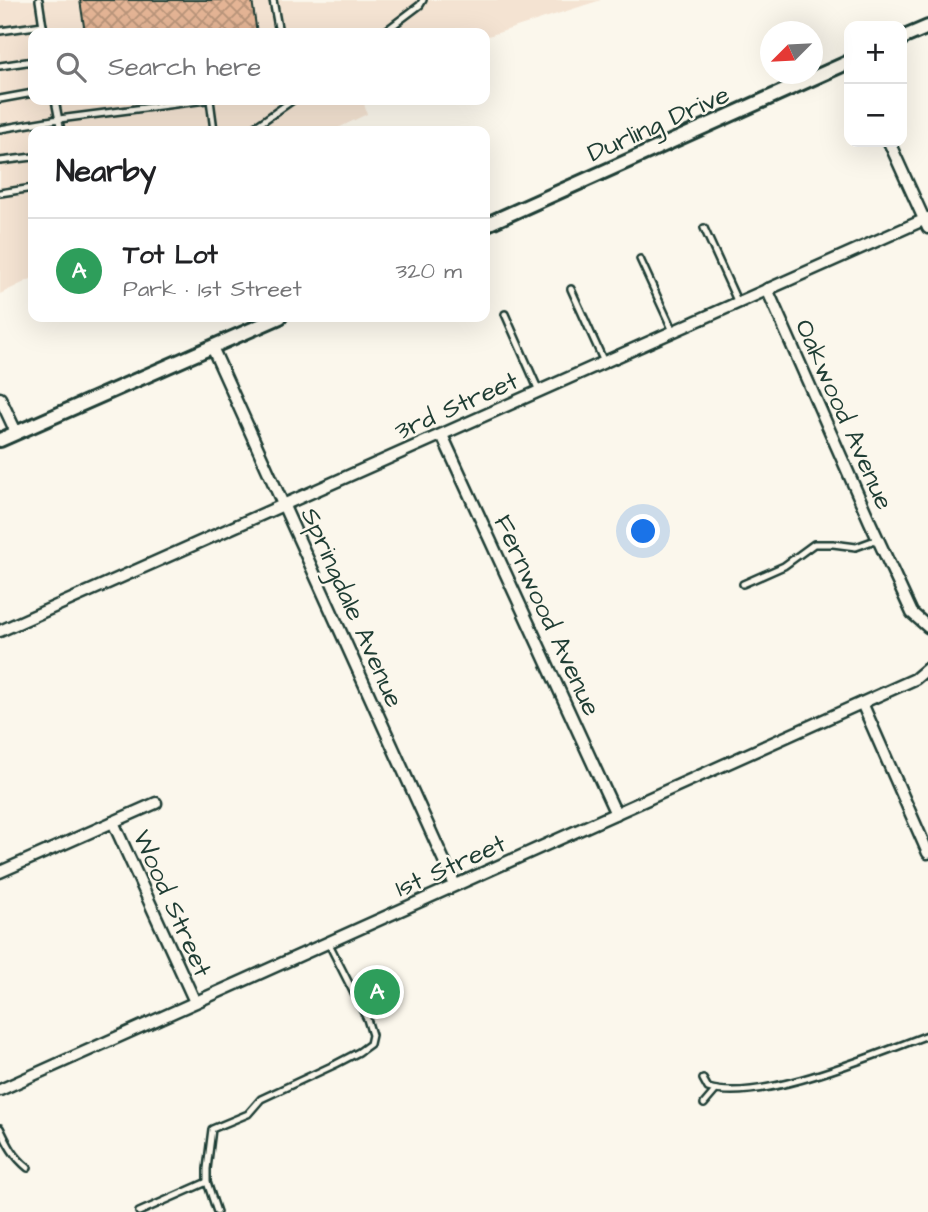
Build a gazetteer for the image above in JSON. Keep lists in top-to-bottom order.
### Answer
{
  "streets": {
    "street": [
      "Durling Drive",
      "3rd Street",
      "Oakwood Avenue",
      "Springdale Avenue",
      "Fernwood Avenue",
      "1st Street",
      "Wood Street"
    ]
  },
  "crossings": [
    ["3rd Street", "Oakwood Avenue"],
    ["3rd Street", "Springdale Avenue"],
    ["3rd Street", "Fernwood Avenue"],
    ["Springdale Avenue", "1st Street"],
    ["Fernwood Avenue", "1st Street"],
    ["1st Street", "Wood Street"]
  ],
  "north": "bottom left",
  "page": {
    "map_buttons": ["+", "−"],
    "search": "Search here",
    "heading": "Nearby",
    "list": [
      {
        "mark": "A",
        "name": "Tot Lot",
        "note": "Park · 1st Street",
        "value": "320 m"
      }
    ],
    "pins": "A"
  }
}
